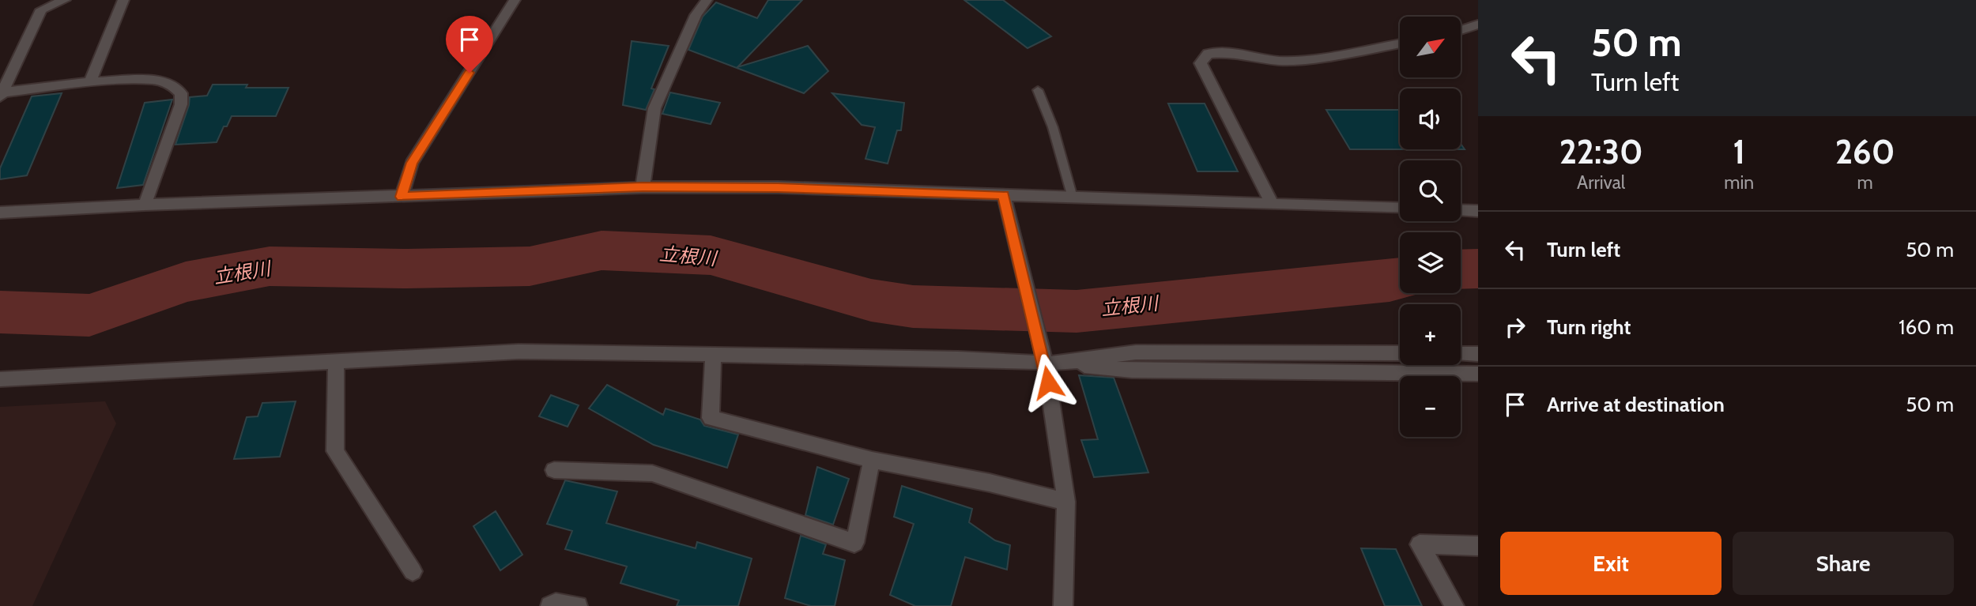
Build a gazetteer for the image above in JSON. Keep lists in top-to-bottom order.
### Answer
{
  "water": ["立根川"],
  "north": "top right",
  "page": {
    "turn": ["50 m", "Turn left"],
    "map_buttons": ["+", "−"],
    "eta": [
      "22:30",
      "Arrival",
      "1",
      "min",
      "260",
      "m"
    ],
    "list": [
      {
        "name": "Turn left",
        "value": "50 m"
      },
      {
        "name": "Turn right",
        "value": "160 m"
      },
      {
        "name": "Arrive at destination",
        "value": "50 m"
      }
    ],
    "buttons": ["Exit", "Share"]
  }
}
